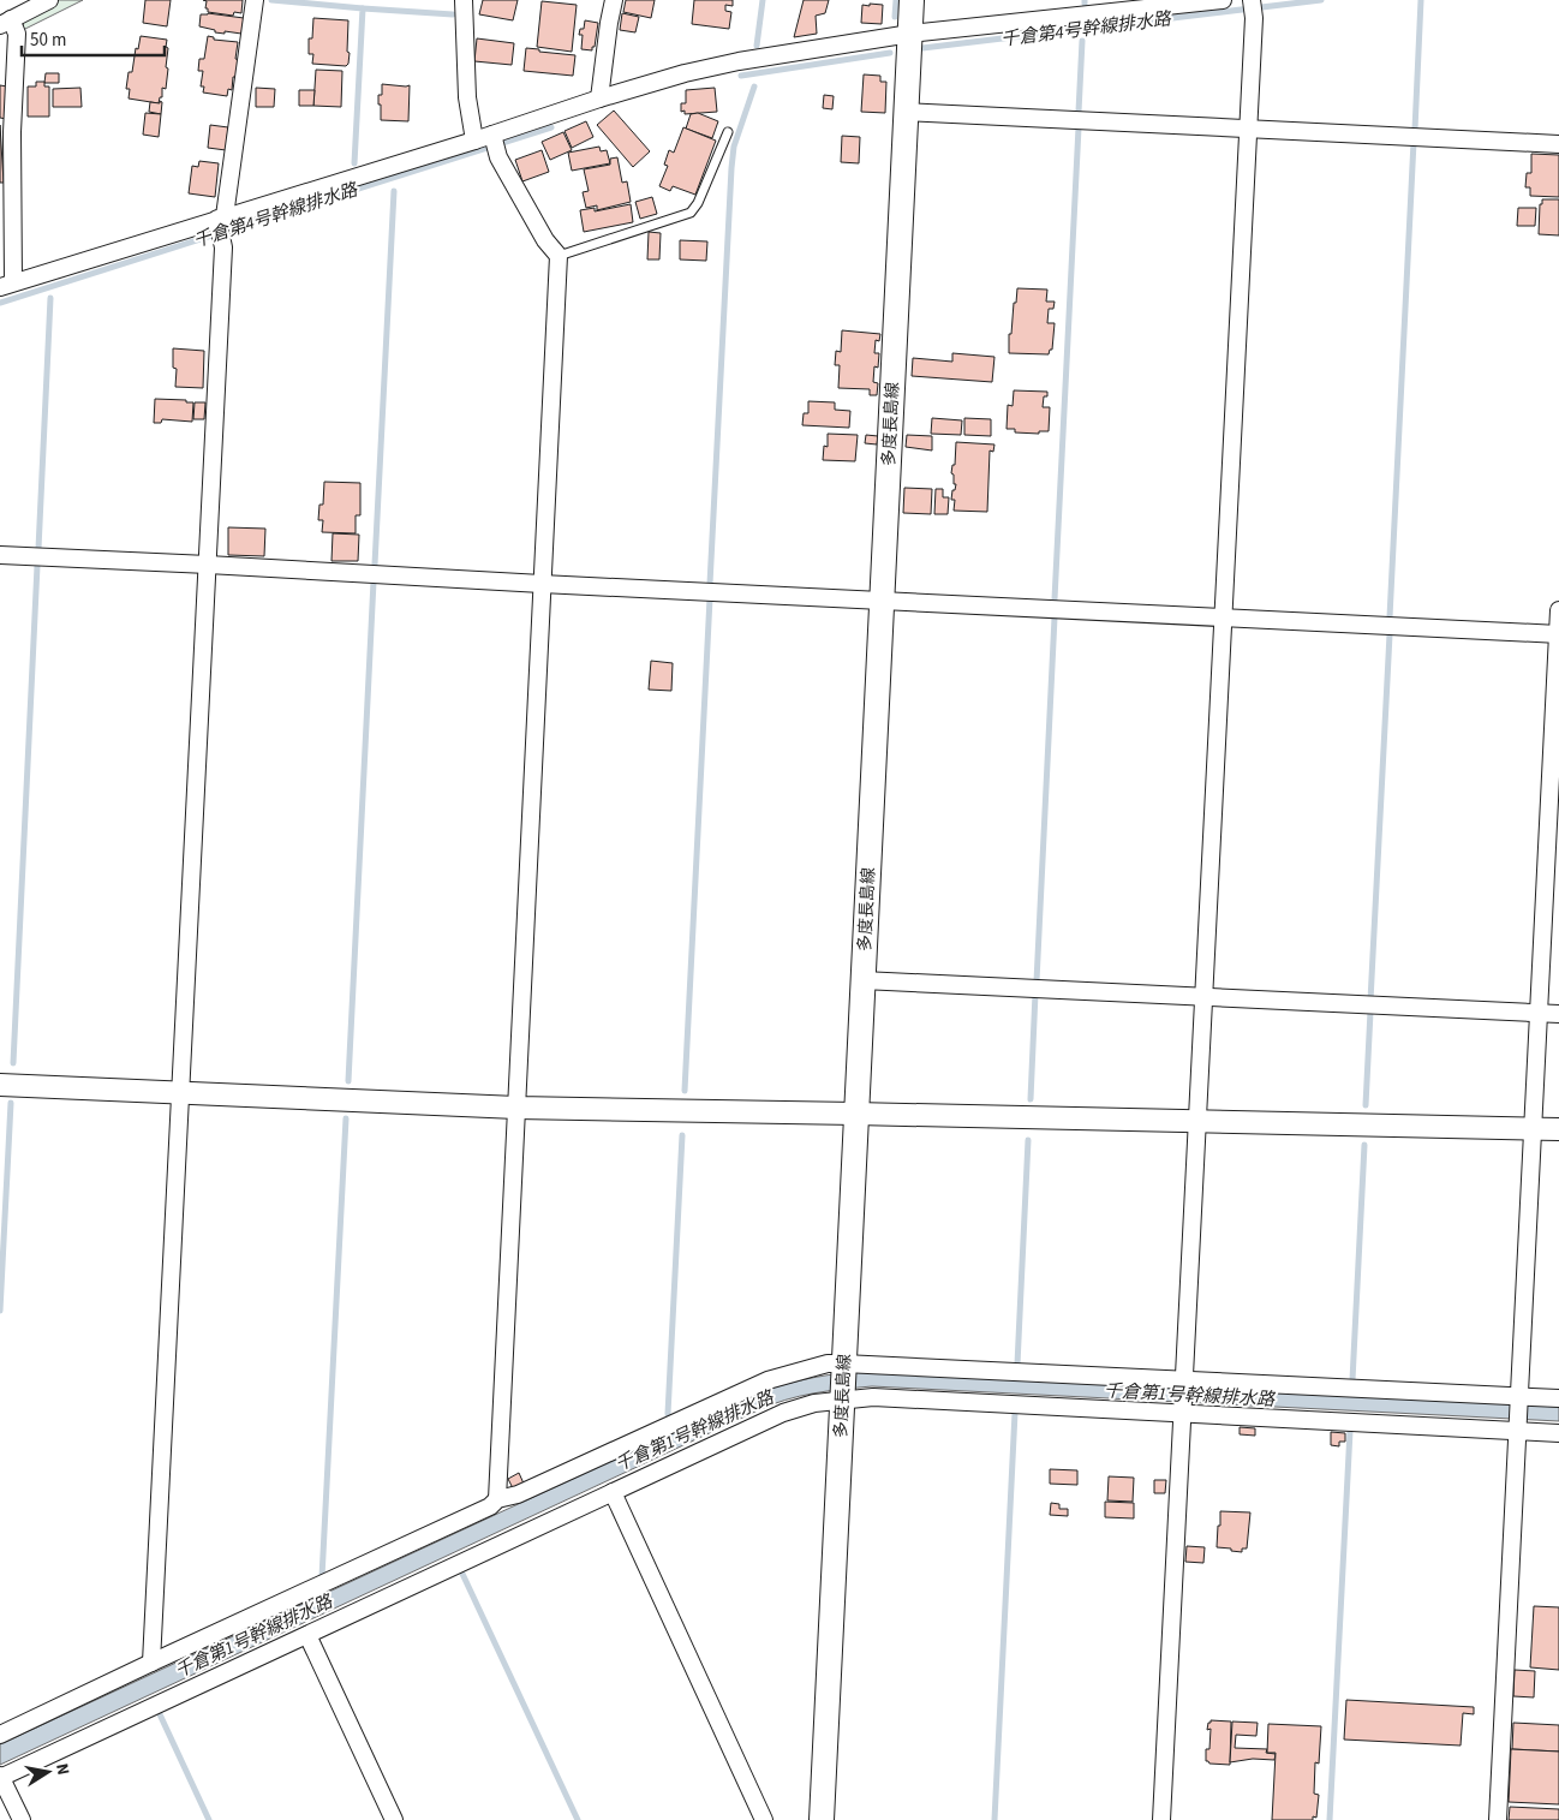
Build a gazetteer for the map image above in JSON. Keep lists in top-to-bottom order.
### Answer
{
  "streets": {
    "main road": ["多度長島線"]
  },
  "water": ["千倉第4号幹線排水路", "千倉第1号幹線排水路"],
  "scale_bar": "50 m",
  "north": "right"
}
